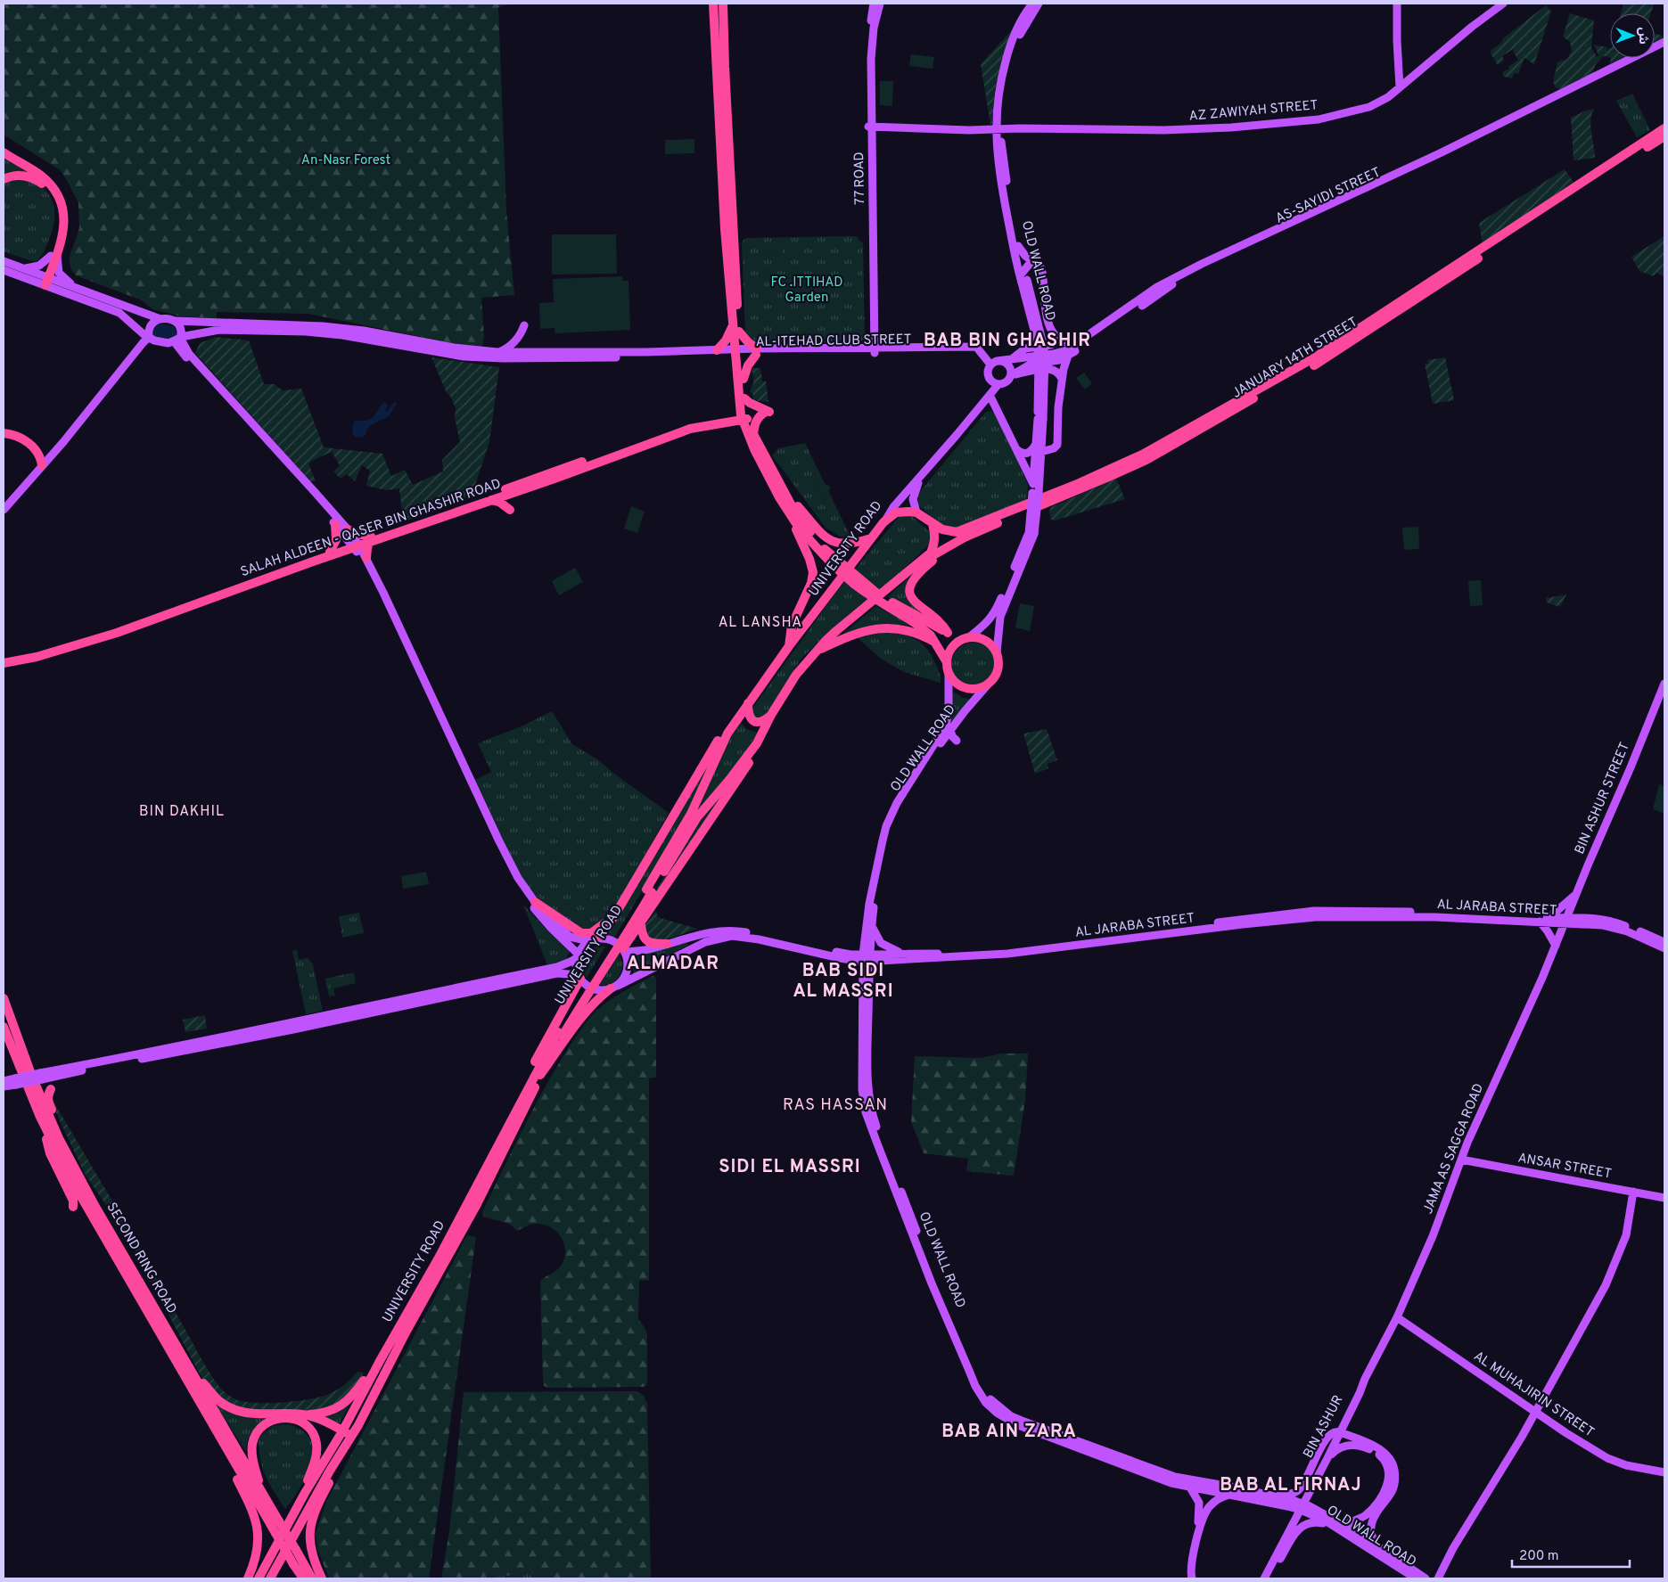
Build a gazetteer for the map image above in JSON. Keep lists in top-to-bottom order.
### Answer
{
  "streets": {
    "highway": [
      "JANUARY 14TH STREET",
      "SALAH ALDEEN - QASER BIN GHASHIR ROAD",
      "UNIVERSITY ROAD",
      "SECOND RING ROAD"
    ],
    "main road": [
      "AZ ZAWIYAH STREET",
      "77 ROAD",
      "AS-SAYIDI STREET",
      "OLD WALL ROAD",
      "AL-ITEHAD CLUB STREET",
      "BIN ASHUR STREET",
      "AL JARABA STREET",
      "JAMA AS SAGGA ROAD",
      "ANSAR STREET",
      "AL MUHAJIRIN STREET",
      "BIN ASHUR"
    ]
  },
  "crossings": [
    ["AZ ZAWIYAH STREET", "77 ROAD"],
    ["AZ ZAWIYAH STREET", "OLD WALL ROAD"],
    ["77 ROAD", "AL-ITEHAD CLUB STREET"],
    ["AS-SAYIDI STREET", "AL-ITEHAD CLUB STREET"],
    ["AS-SAYIDI STREET", "UNIVERSITY ROAD"],
    ["OLD WALL ROAD", "AL JARABA STREET"],
    ["JANUARY 14TH STREET", "UNIVERSITY ROAD"],
    ["BIN ASHUR STREET", "AL JARABA STREET"],
    ["BIN ASHUR STREET", "JAMA AS SAGGA ROAD"],
    ["AL JARABA STREET", "JAMA AS SAGGA ROAD"],
    ["JAMA AS SAGGA ROAD", "ANSAR STREET"],
    ["JAMA AS SAGGA ROAD", "AL MUHAJIRIN STREET"],
    ["JAMA AS SAGGA ROAD", "BIN ASHUR"]
  ],
  "districts": [
    "BAB BIN GHASHIR",
    "AL LANSHA",
    "BIN DAKHIL",
    "ALMADAR",
    "BAB SIDI AL MASSRI",
    "RAS HASSAN",
    "SIDI EL MASSRI",
    "BAB AIN ZARA",
    "BAB AL FIRNAJ"
  ],
  "parks": ["An-Nasr Forest", "FC .ITTIHAD Garden"],
  "scale_bar": "200 m",
  "north": "right"
}
